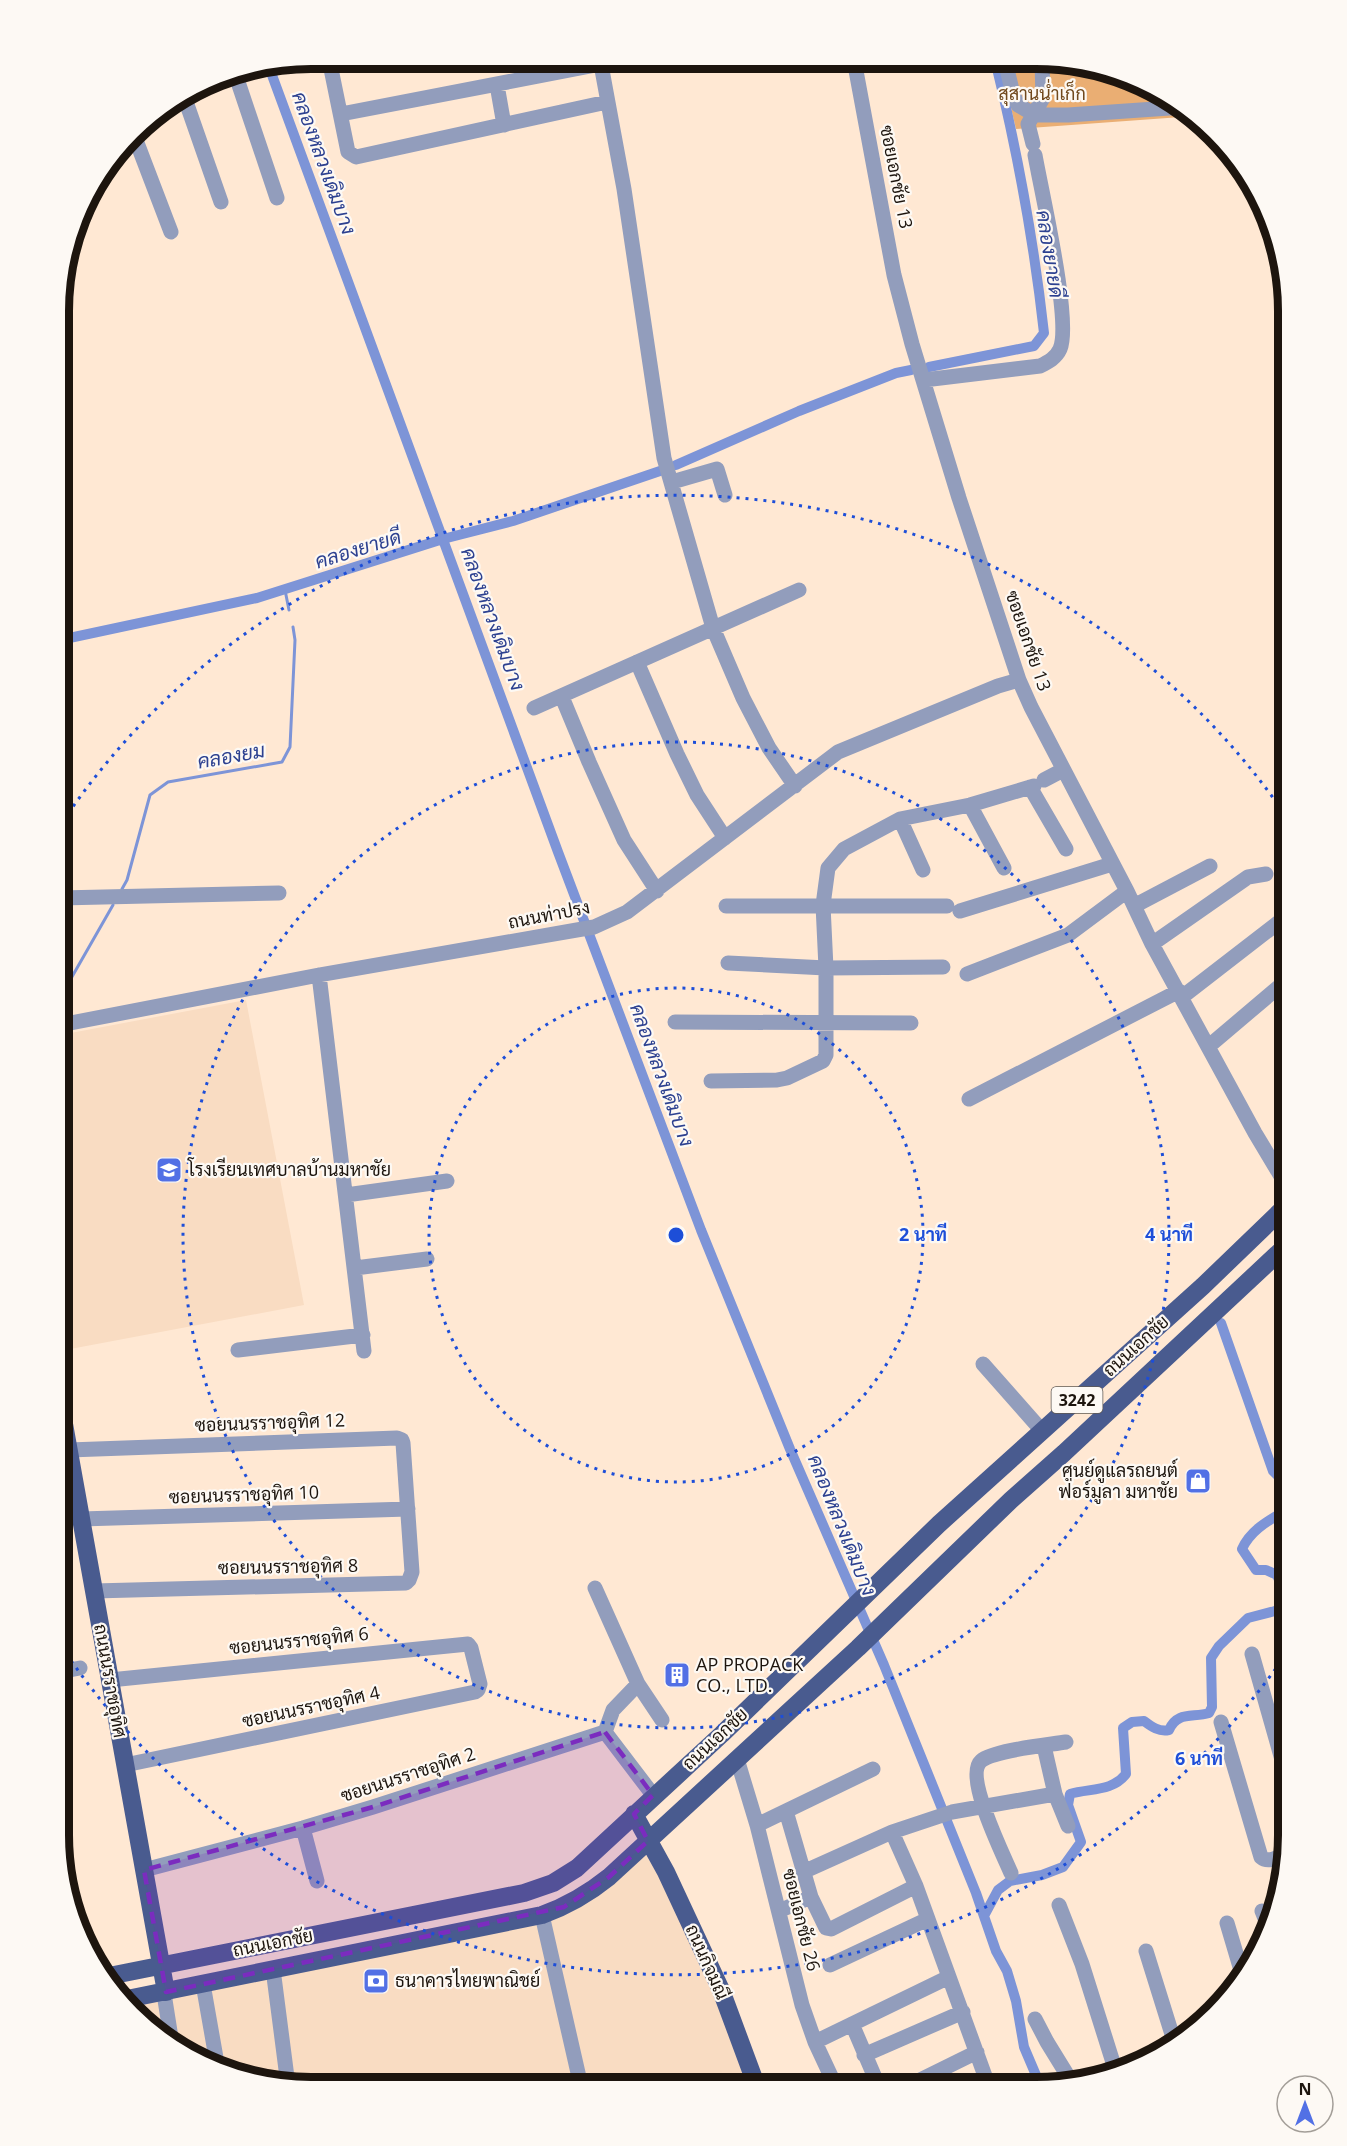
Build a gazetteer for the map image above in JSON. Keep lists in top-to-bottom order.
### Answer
{
  "streets": {
    "main road": [
      "ถนนเอกชัย",
      "3242",
      "ถนนนรราชอุทิศ",
      "ถนนกิจมณี"
    ],
    "street": [
      "ซอยเอกชัย 13",
      "ถนนท่าปรง",
      "ซอยนนรราชอุทิศ 12",
      "ซอยนนรราชอุทิศ 10",
      "ซอยนนรราชอุทิศ 8",
      "ซอยนนรราชอุทิศ 6",
      "ซอยนนรราชอุทิศ 4",
      "ซอยนนรราชอุทิศ 2",
      "ซอยเอกชัย 26"
    ]
  },
  "crossings": [
    ["ซอยเอกชัย 13", "ถนนท่าปรง"],
    ["ถนนเอกชัย", "ถนนนรราชอุทิศ"],
    ["ถนนเอกชัย", "ซอยเอกชัย 26"],
    ["ถนนเอกชัย", "ถนนกิจมณี"],
    ["ซอยนนรราชอุทิศ 12", "ซอยนนรราชอุทิศ 10"],
    ["ซอยนนรราชอุทิศ 12", "ซอยนนรราชอุทิศ 8"],
    ["ซอยนนรราชอุทิศ 12", "ถนนนรราชอุทิศ"],
    ["ซอยนนรราชอุทิศ 10", "ซอยนนรราชอุทิศ 8"],
    ["ซอยนนรราชอุทิศ 10", "ถนนนรราชอุทิศ"],
    ["ซอยนนรราชอุทิศ 8", "ถนนนรราชอุทิศ"],
    ["ซอยนนรราชอุทิศ 6", "ถนนนรราชอุทิศ"],
    ["ซอยนนรราชอุทิศ 6", "ซอยนนรราชอุทิศ 4"],
    ["ถนนนรราชอุทิศ", "ซอยนนรราชอุทิศ 4"],
    ["ถนนนรราชอุทิศ", "ซอยนนรราชอุทิศ 2"]
  ],
  "water": ["คลองหลวงเดิมบาง", "คลองยายดี", "คลองยม"],
  "parks": ["สุสานน่ำเก็ก"],
  "places": {
    "school or university": ["โรงเรียนเทศบาลบ้านมหาชัย"],
    "shop": ["ศูนย์ดูแลรถยนต์ ฟอร์มูลา มหาชัย"],
    "building": ["AP PROPACK CO., LTD."],
    "bank": ["ธนาคารไทยพาณิชย์"]
  },
  "north": "top",
  "rings": ["2 นาที", "4 นาที", "6 นาที"]
}
